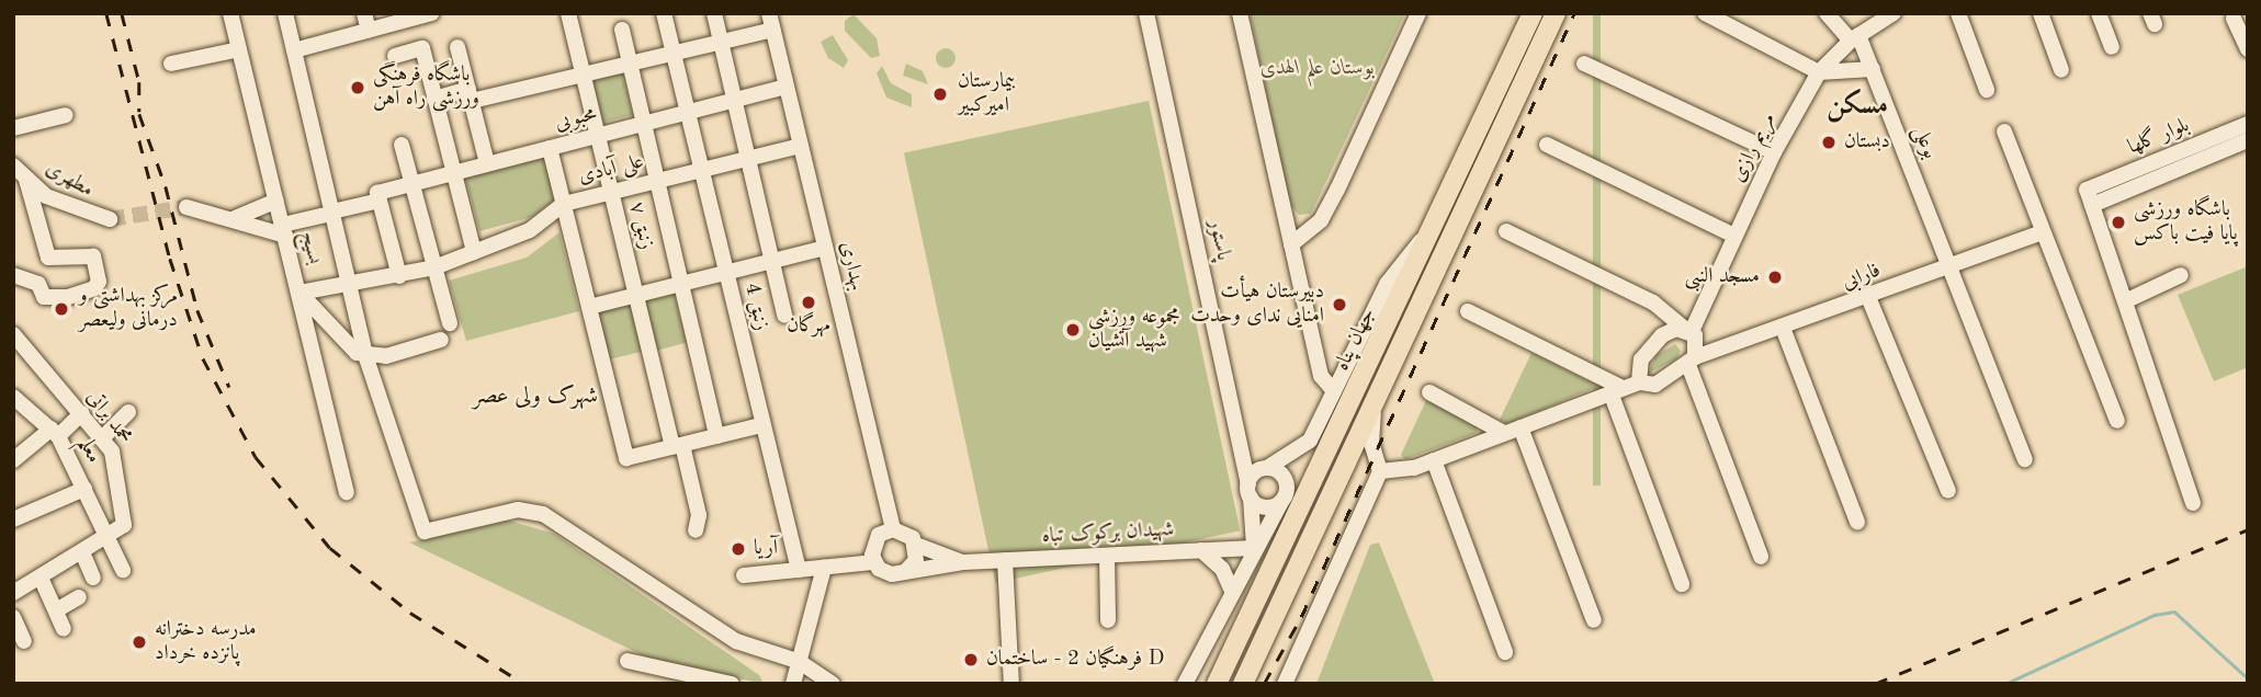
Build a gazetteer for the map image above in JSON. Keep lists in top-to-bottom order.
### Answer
{
  "streets": {
    "main road": ["جهان پناه"],
    "street": [
      "محبوبی",
      "بلوار گلها",
      "بوعلی",
      "مریم رازی",
      "علی آبادی",
      "مطهری",
      "زنبق ۷",
      "پاستور",
      "بسیج",
      "بهداری",
      "فارابی",
      "زنبق 4",
      "محمد براتی",
      "معلم",
      "شهیدان برکوک تباه"
    ]
  },
  "crossings": [
    ["محبوبی", "زنبق ۷"],
    ["محبوبی", "بسیج"],
    ["محبوبی", "بهداری"],
    ["محبوبی", "زنبق 4"],
    ["بوعلی", "مریم رازی"],
    ["بوعلی", "فارابی"],
    ["علی آبادی", "زنبق ۷"],
    ["علی آبادی", "بسیج"],
    ["علی آبادی", "بهداری"],
    ["علی آبادی", "زنبق 4"],
    ["بهداری", "شهیدان برکوک تباه"],
    ["محمد براتی", "معلم"]
  ],
  "districts": ["مسکن", "شهرک ولی عصر"],
  "parks": ["بوستان علم الهدی"],
  "places": [
    "باشگاه فرهنگی ورزشی راه آهن",
    "بیمارستان امیرکبیر",
    "دبستان",
    "باشگاه ورزشی پایا فیت باکس",
    "مسجد النبی",
    "مهرگان",
    "دبیرستان هیأت امنایی ندای وحدت",
    "مرکز بهداشتی و درمانی ولیعصر",
    "مجموعه ورزشی شهید آتشیان",
    "آریا",
    "مدرسه دخترانه پانزده خرداد",
    "فرهنگیان 2 - ساختمان D"
  ]
}
